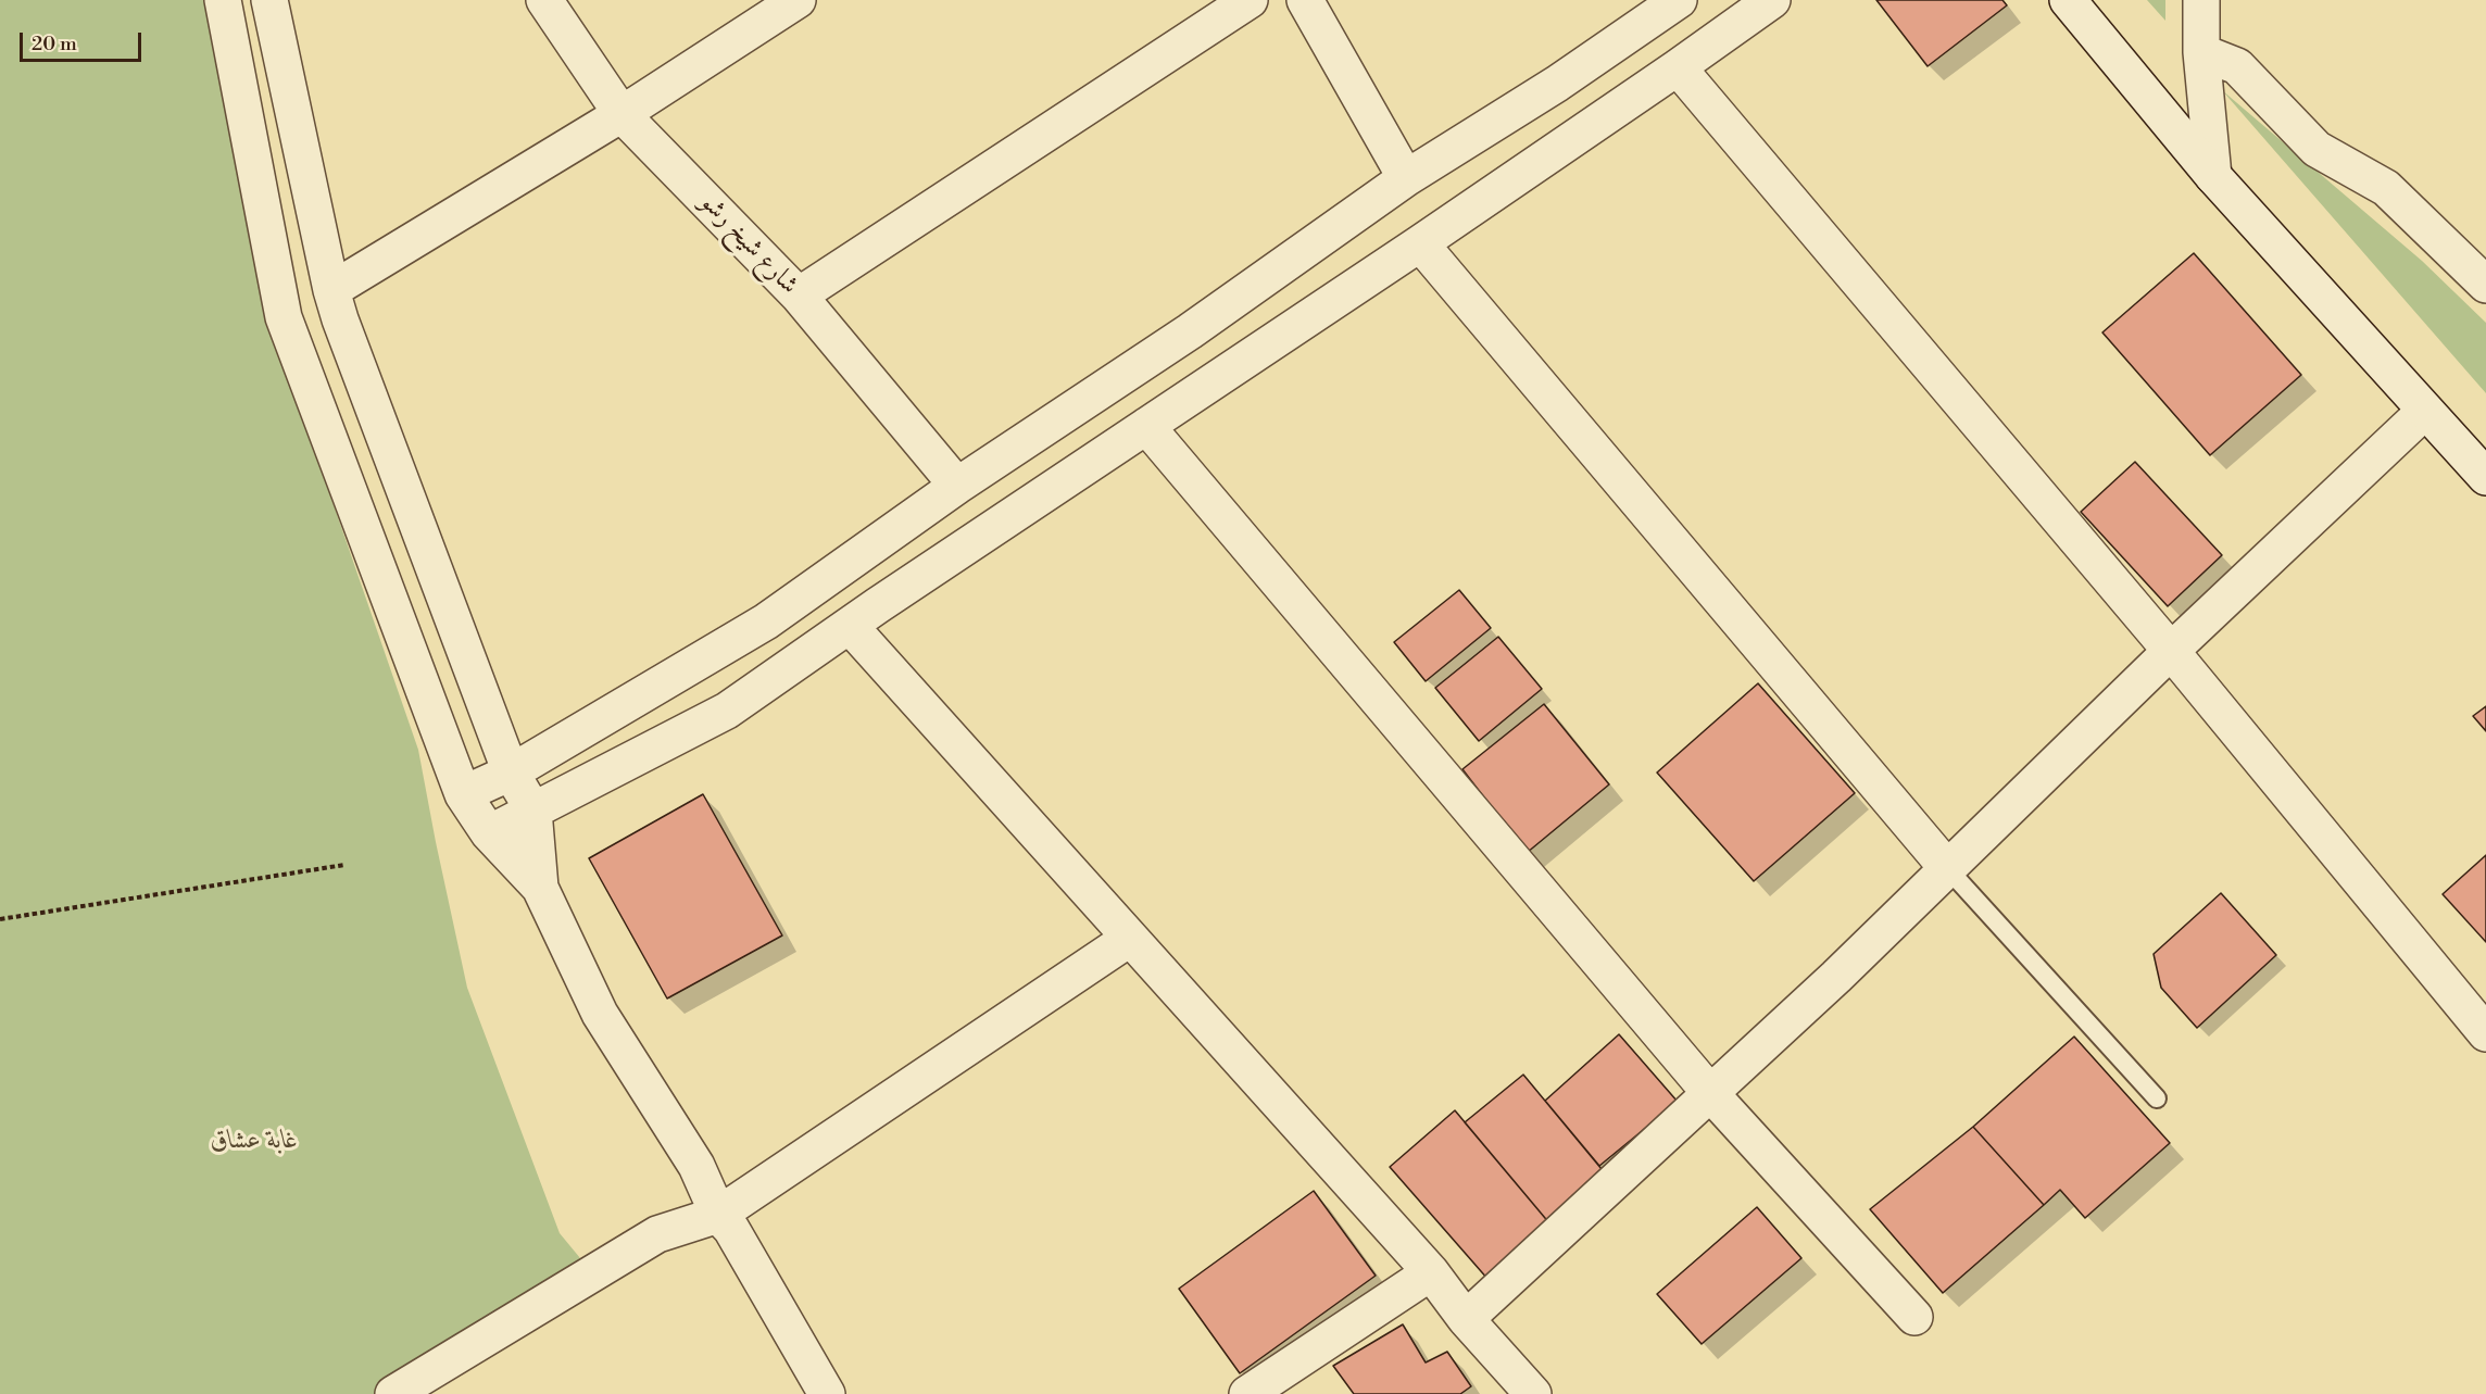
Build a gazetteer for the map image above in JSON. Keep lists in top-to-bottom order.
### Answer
{
  "streets": {
    "street": ["شارع شيخ رشو"]
  },
  "parks": ["غابة عشاق"],
  "scale_bar": "20 m"
}
